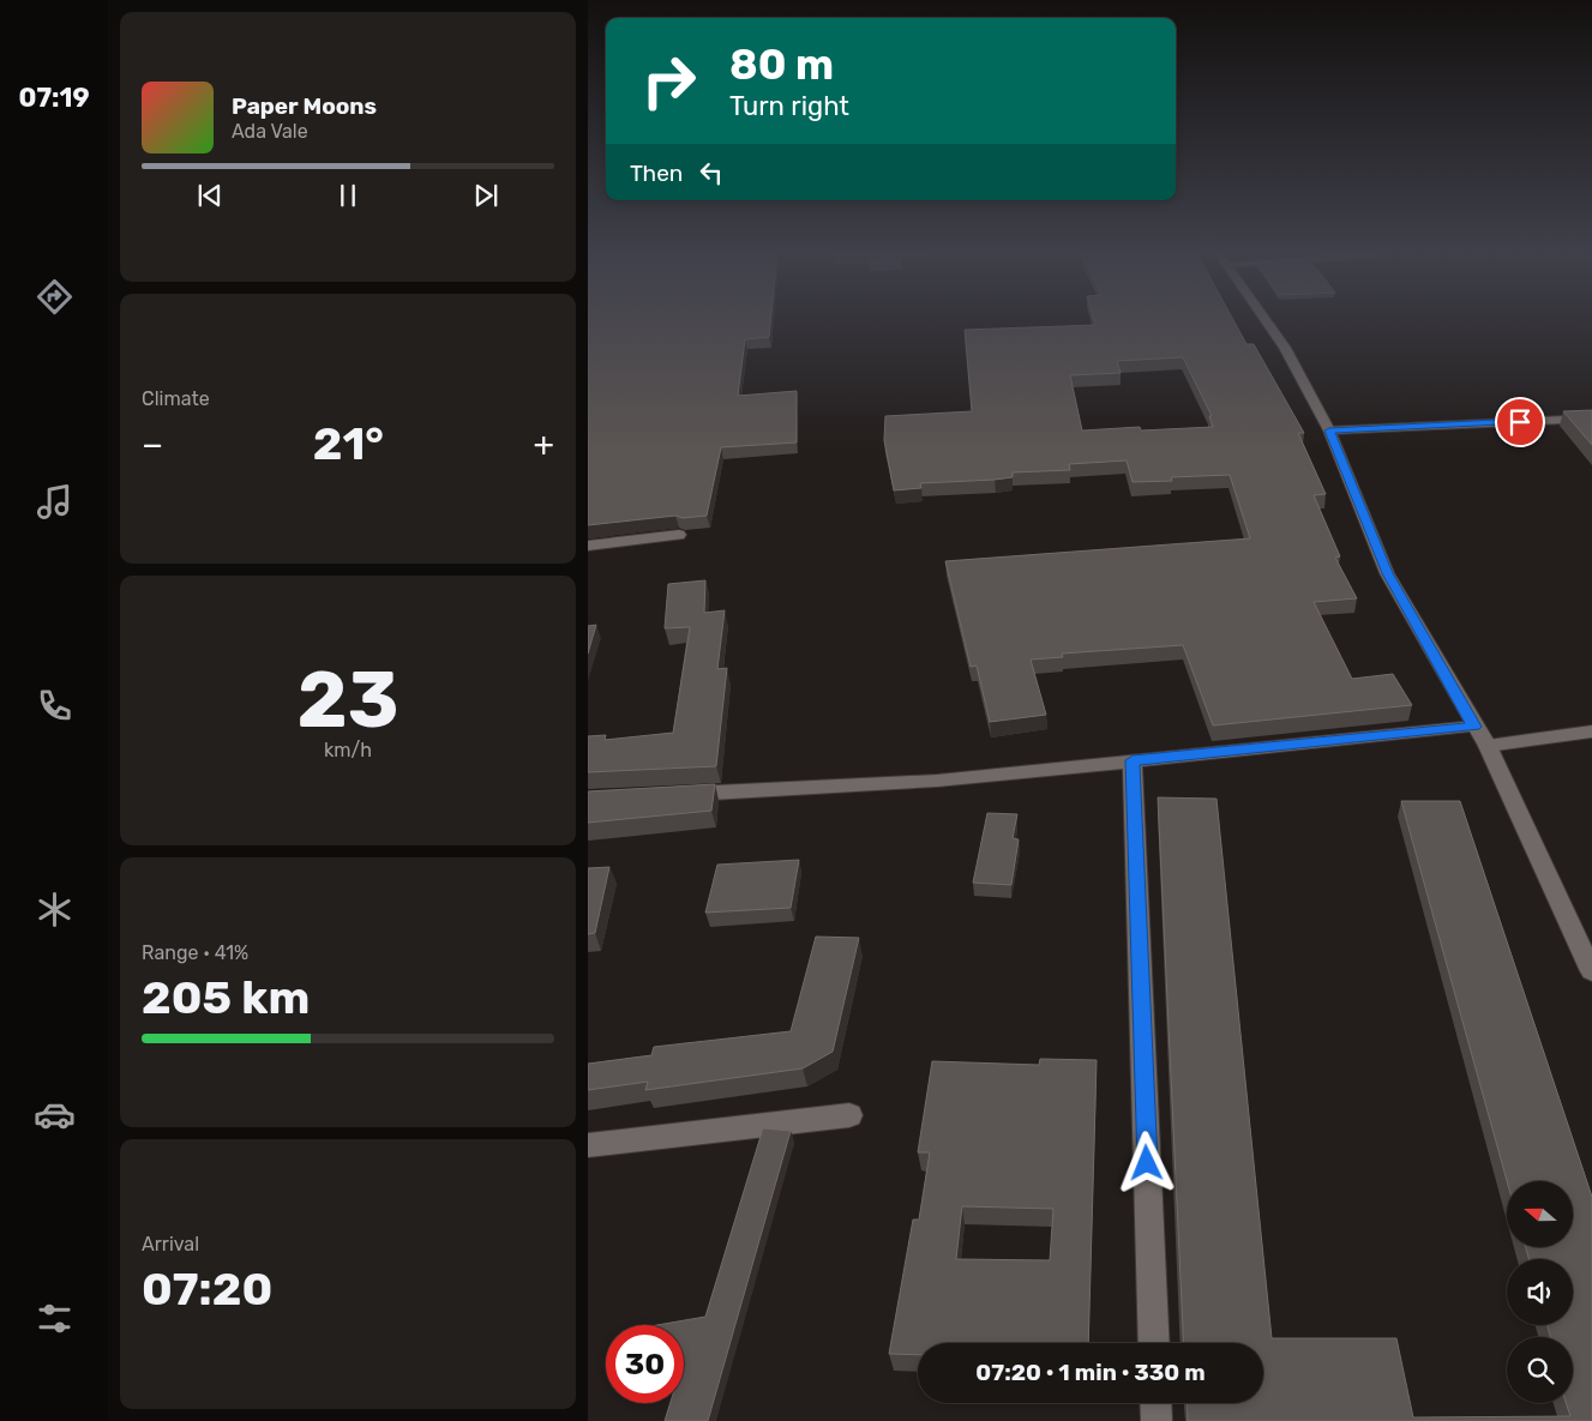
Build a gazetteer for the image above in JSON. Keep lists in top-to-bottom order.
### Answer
{
  "north": "left",
  "page": {
    "tabs": "07:19",
    "turn": ["80 m", "Turn right"],
    "song": ["Paper Moons", "Ada Vale"],
    "then": "Then",
    "tile": [
      "Climate",
      ["23", "km/h"],
      ["Range · 41%", "205 km"],
      ["Arrival", "07:20"]
    ],
    "heat": ["−", "21°", "+"],
    "limit": "30",
    "trip": "07:20 · 1 min · 330 m"
  }
}
